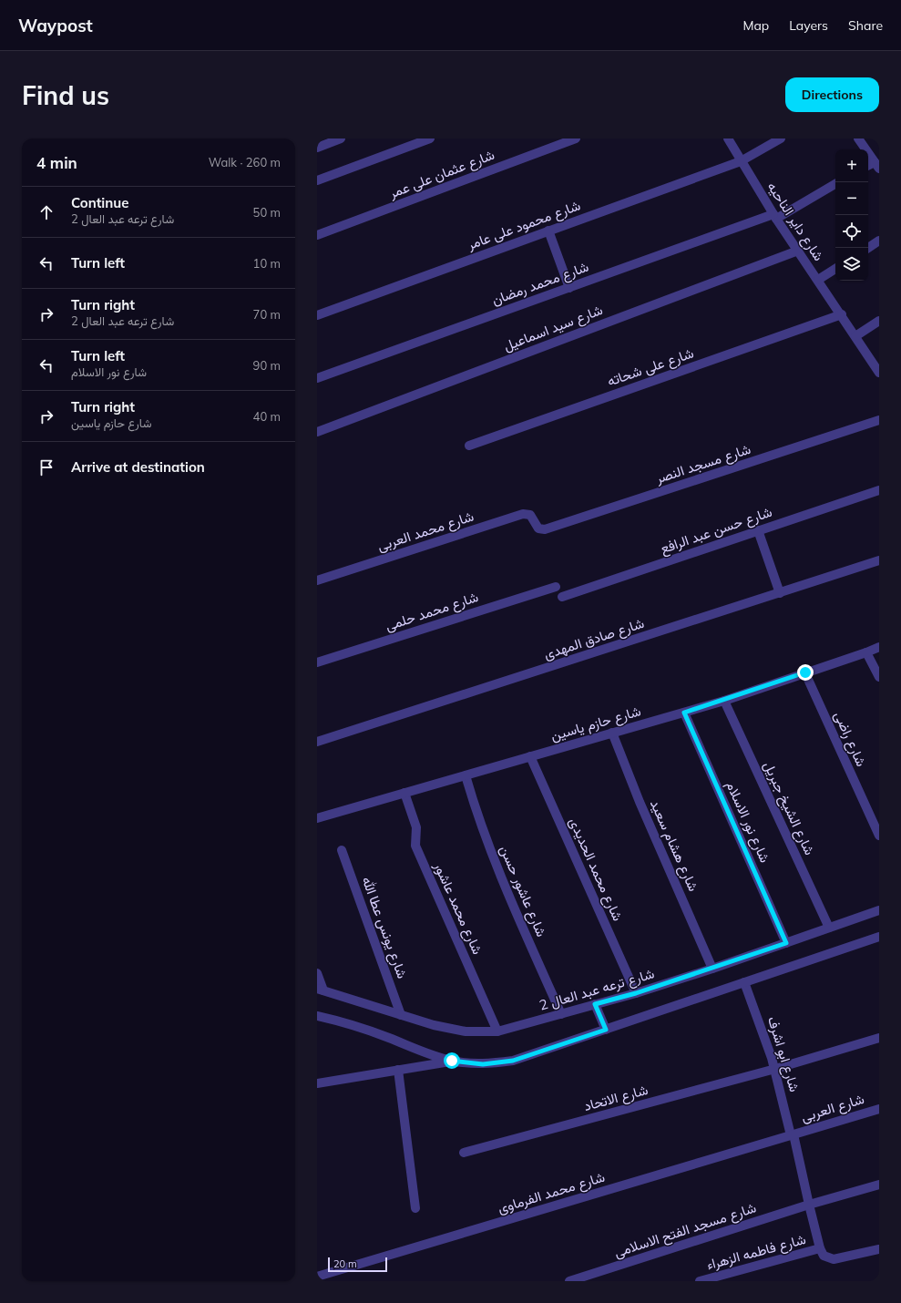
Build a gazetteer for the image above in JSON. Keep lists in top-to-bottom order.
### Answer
{
  "streets": {
    "street": [
      "شارع عثمان على عمر",
      "شارع داير الناحيه",
      "شارع محمود على عامر",
      "شارع محمد رمضان",
      "شارع سيد اسماعيل",
      "شارع على شحاته",
      "شارع مسجد النصر",
      "شارع حسن عبد الرافع",
      "شارع محمد العربى",
      "شارع محمد حلمى",
      "شارع صادق المهدى",
      "شارع حازم ياسين",
      "شارع راضى",
      "شارع الشيخ جبريل",
      "شارع نور الاسلام",
      "شارع هشام سعيد",
      "شارع محمد الحديدى",
      "شارع عاشور حسن",
      "شارع محمد عاشور",
      "شارع يونس عطا الله",
      "شارع ترعه عبد العال 2",
      "شارع ابو اشرف",
      "شارع الاتحاد",
      "شارع العربى",
      "شارع محمد الفرماوى",
      "شارع مسجد الفتح الاسلامى",
      "شارع فاطمه الزهراء"
    ]
  },
  "crossings": [
    ["شارع داير الناحيه", "شارع محمود على عامر"],
    ["شارع داير الناحيه", "شارع محمد رمضان"],
    ["شارع داير الناحيه", "شارع سيد اسماعيل"],
    ["شارع داير الناحيه", "شارع على شحاته"],
    ["شارع مسجد النصر", "شارع محمد العربى"],
    ["شارع حازم ياسين", "شارع راضى"],
    ["شارع حازم ياسين", "شارع الشيخ جبريل"],
    ["شارع حازم ياسين", "شارع نور الاسلام"],
    ["شارع حازم ياسين", "شارع هشام سعيد"],
    ["شارع حازم ياسين", "شارع محمد الحديدى"],
    ["شارع حازم ياسين", "شارع عاشور حسن"],
    ["شارع حازم ياسين", "شارع محمد عاشور"],
    ["شارع الشيخ جبريل", "شارع ترعه عبد العال 2"],
    ["شارع نور الاسلام", "شارع ترعه عبد العال 2"],
    ["شارع هشام سعيد", "شارع ترعه عبد العال 2"],
    ["شارع محمد الحديدى", "شارع ترعه عبد العال 2"],
    ["شارع عاشور حسن", "شارع ترعه عبد العال 2"],
    ["شارع محمد عاشور", "شارع ترعه عبد العال 2"],
    ["شارع يونس عطا الله", "شارع ترعه عبد العال 2"],
    ["شارع ابو اشرف", "شارع الاتحاد"],
    ["شارع ابو اشرف", "شارع العربى"],
    ["شارع ابو اشرف", "شارع محمد الفرماوى"],
    ["شارع ابو اشرف", "شارع مسجد الفتح الاسلامى"],
    ["شارع ابو اشرف", "شارع فاطمه الزهراء"],
    ["شارع العربى", "شارع محمد الفرماوى"]
  ],
  "scale_bar": "20 m",
  "page": {
    "header": "Waypost",
    "nav": ["Map", "Layers", "Share"],
    "buttons": "Directions",
    "title": "Find us",
    "heading": ["4 min", "Walk · 260 m"],
    "map_buttons": ["+", "−"],
    "list": [
      ["Continue", "شارع ترعه عبد العال 2", "50 m"],
      ["Turn left", "10 m"],
      ["Turn right", "شارع ترعه عبد العال 2", "70 m"],
      ["Turn left", "شارع نور الاسلام", "90 m"],
      ["Turn right", "شارع حازم ياسين", "40 m"],
      "Arrive at destination"
    ],
    "scale": "20 m"
  }
}
